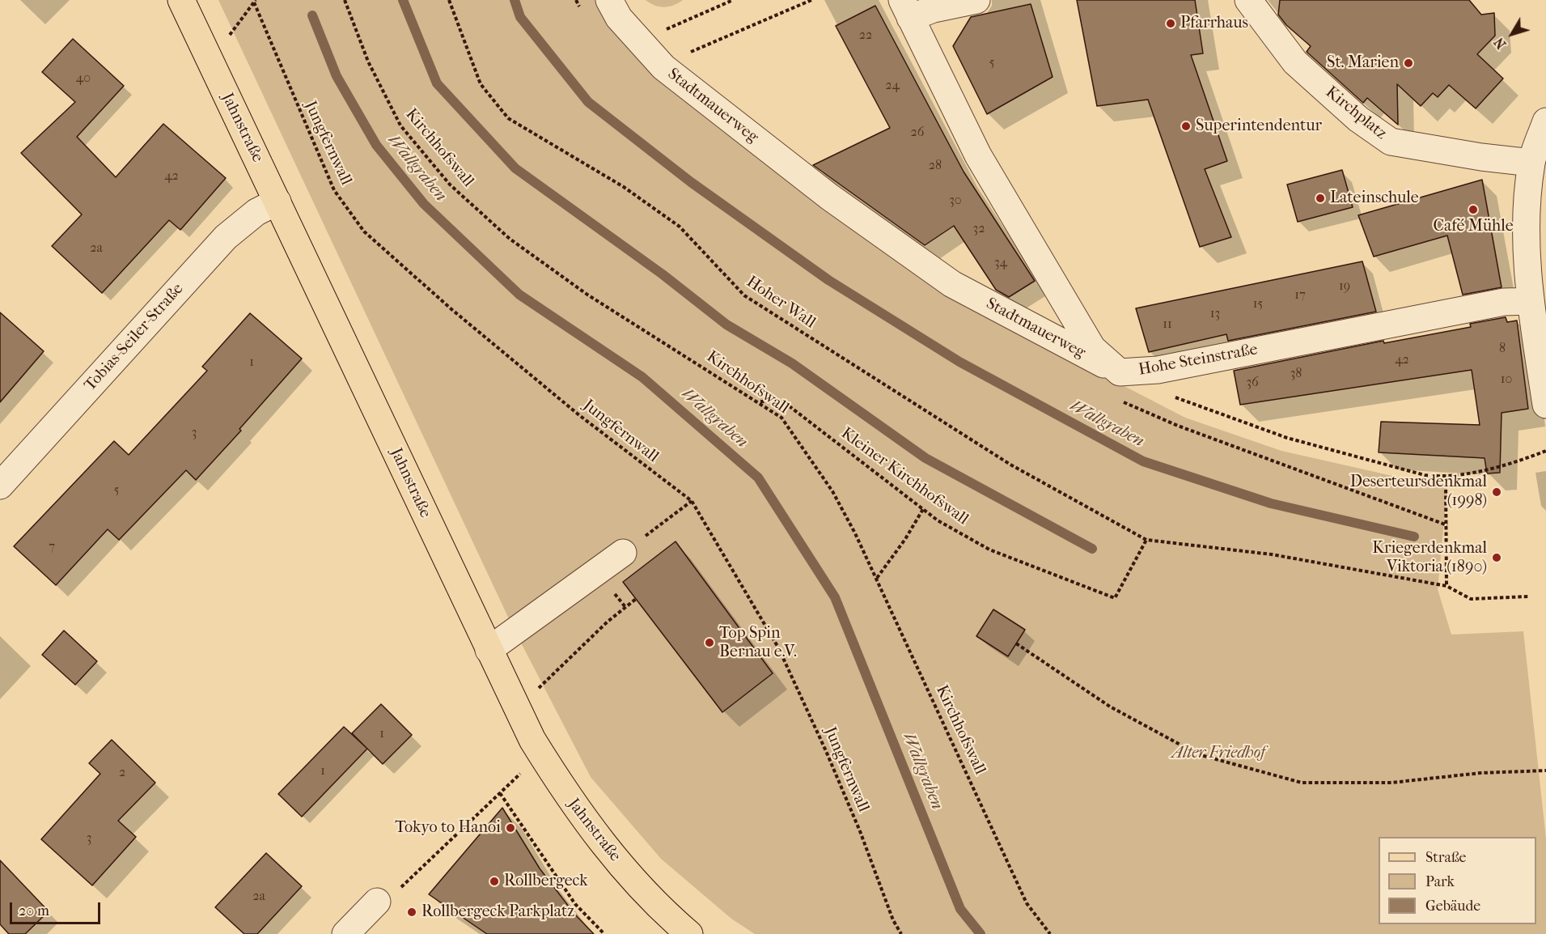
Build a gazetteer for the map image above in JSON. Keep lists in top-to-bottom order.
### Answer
{
  "streets": {
    "main road": ["Jahnstraße"],
    "street": [
      "Stadtmauerweg",
      "Kirchplatz",
      "Tobias-Seiler-Straße",
      "Hohe Steinstraße"
    ],
    "path": [
      "Jungfernwall",
      "Kirchhofswall",
      "Hoher Wall",
      "Kleiner Kirchhofswall"
    ]
  },
  "crossings": [
    ["Stadtmauerweg", "Hohe Steinstraße"],
    ["Jahnstraße", "Tobias-Seiler-Straße"],
    ["Kirchhofswall", "Kleiner Kirchhofswall"],
    ["Hoher Wall", "Kleiner Kirchhofswall"]
  ],
  "water": ["Wallgraben"],
  "parks": ["Alter Friedhof"],
  "places": [
    "Pfarrhaus",
    "St. Marien",
    "Superintendentur",
    "Lateinschule",
    "Café Mühle",
    "Deserteursdenkmal (1998)",
    "Kriegerdenkmal Viktoria (1890)",
    "Top Spin Bernau e.V.",
    "Tokyo to Hanoi",
    "Rollbergeck",
    "Rollbergeck Parkplatz"
  ],
  "house_numbers": [
    "22",
    "5",
    "40",
    "24",
    "26",
    "28",
    "42",
    "30",
    "32",
    "2a",
    "34",
    "19",
    "17",
    "15",
    "13",
    "11",
    "8",
    "42",
    "1",
    "38",
    "10",
    "36",
    "3",
    "5",
    "7",
    "1",
    "1",
    "2",
    "3",
    "2a"
  ],
  "legend": ["Straße", "Park", "Gebäude"],
  "scale_bar": "20 m",
  "north": "bottom left"
}
